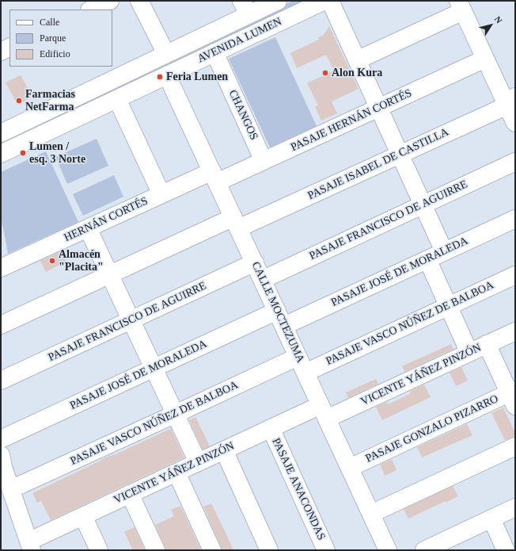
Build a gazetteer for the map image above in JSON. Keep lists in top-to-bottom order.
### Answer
{
  "streets": {
    "street": [
      "AVENIDA LUMEN",
      "CHANGOS",
      "PASAJE HERNÁN CORTÉS",
      "PASAJE ISABEL DE CASTILLA",
      "HERNÁN CORTÉS",
      "PASAJE FRANCISCO DE AGUIRRE",
      "PASAJE JOSÉ DE MORALEDA",
      "CALLE MOCTEZUMA",
      "PASAJE VASCO NÚÑEZ DE BALBOA",
      "VICENTE YÁÑEZ PINZÓN",
      "PASAJE GONZALO PIZARRO",
      "PASAJE ANACONDAS"
    ]
  },
  "crossings": [
    ["AVENIDA LUMEN", "CHANGOS"],
    ["AVENIDA LUMEN", "CALLE MOCTEZUMA"],
    ["CHANGOS", "PASAJE HERNÁN CORTÉS"],
    ["PASAJE HERNÁN CORTÉS", "HERNÁN CORTÉS"],
    ["PASAJE HERNÁN CORTÉS", "CALLE MOCTEZUMA"],
    ["PASAJE ISABEL DE CASTILLA", "CALLE MOCTEZUMA"],
    ["HERNÁN CORTÉS", "CALLE MOCTEZUMA"],
    ["PASAJE FRANCISCO DE AGUIRRE", "CALLE MOCTEZUMA"],
    ["PASAJE JOSÉ DE MORALEDA", "CALLE MOCTEZUMA"],
    ["CALLE MOCTEZUMA", "PASAJE VASCO NÚÑEZ DE BALBOA"],
    ["CALLE MOCTEZUMA", "VICENTE YÁÑEZ PINZÓN"],
    ["CALLE MOCTEZUMA", "PASAJE GONZALO PIZARRO"],
    ["VICENTE YÁÑEZ PINZÓN", "PASAJE ANACONDAS"]
  ],
  "places": [
    "Alon Kura",
    "Feria Lumen",
    "Farmacias NetFarma",
    "Lumen / esq. 3 Norte",
    "Almacén \"Placita\""
  ],
  "legend": ["Calle", "Parque", "Edificio"],
  "north": "top right"
}
